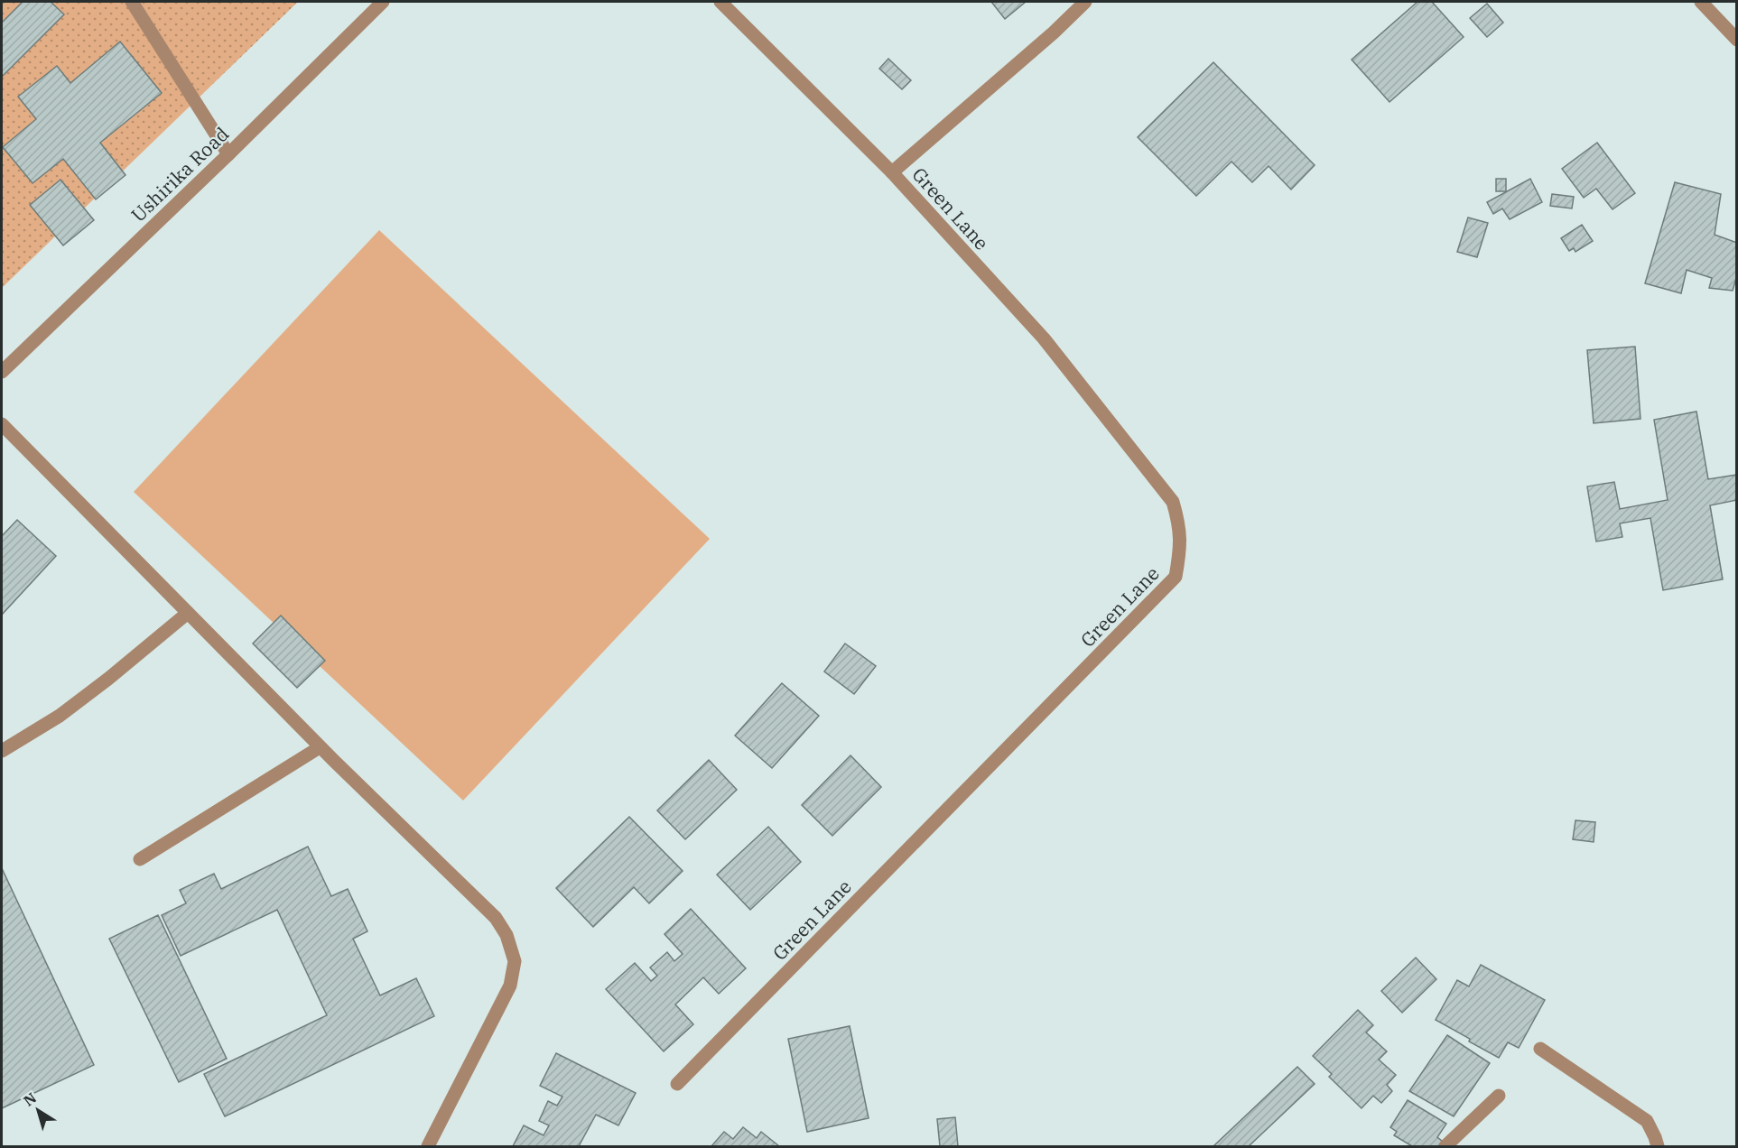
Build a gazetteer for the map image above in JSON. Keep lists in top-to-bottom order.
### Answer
{
  "streets": {
    "street": ["Ushirika Road", "Green Lane"]
  },
  "north": "top left"
}
